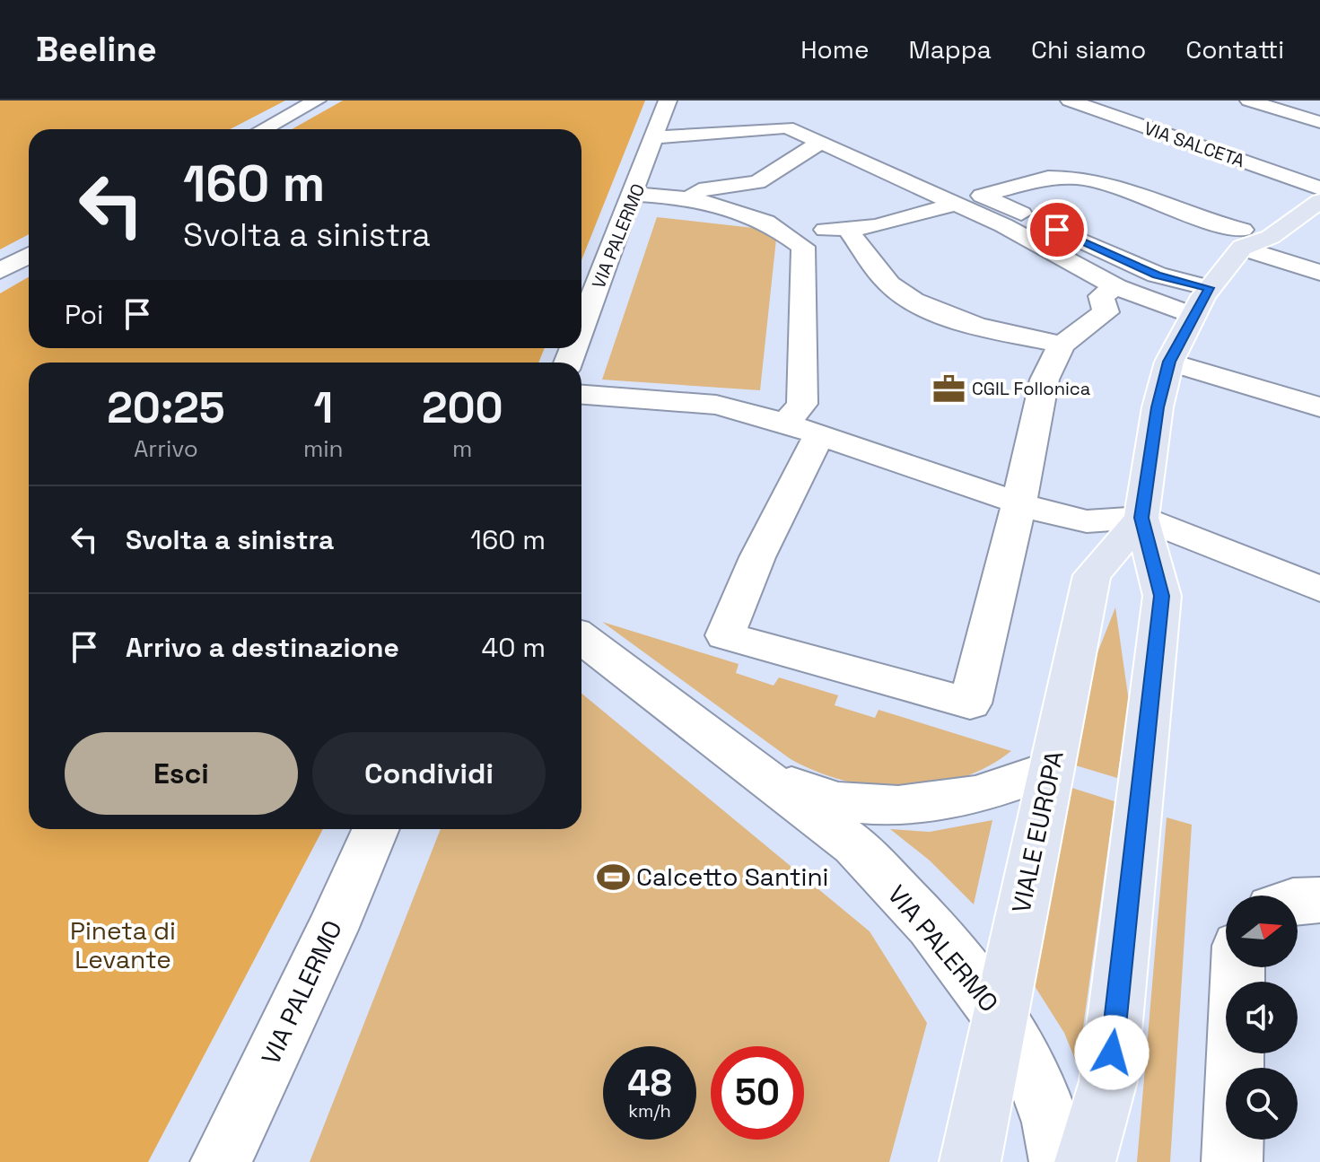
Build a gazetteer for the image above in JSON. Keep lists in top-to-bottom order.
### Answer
{
  "streets": {
    "main road": ["VIALE EUROPA"],
    "street": ["VIA SALCETA", "VIA PALERMO"]
  },
  "crossings": [
    ["VIA PALERMO", "VIALE EUROPA"]
  ],
  "parks": ["Pineta di Levante"],
  "places": {
    "office": ["CGIL Follonica"],
    "sports": ["Calcetto Santini"]
  },
  "north": "right",
  "page": {
    "header": "Beeline",
    "nav": [
      "Home",
      "Mappa",
      "Chi siamo",
      "Contatti"
    ],
    "turn": ["160 m", "Svolta a sinistra"],
    "then": "Poi",
    "eta": [
      "20:25",
      "Arrivo",
      "1",
      "min",
      "200",
      "m"
    ],
    "list": [
      {
        "name": "Svolta a sinistra",
        "value": "160 m"
      },
      {
        "name": "Arrivo a destinazione",
        "value": "40 m"
      }
    ],
    "buttons": ["Esci", "Condividi"],
    "speed": "48 km/h",
    "limit": "50"
  }
}
